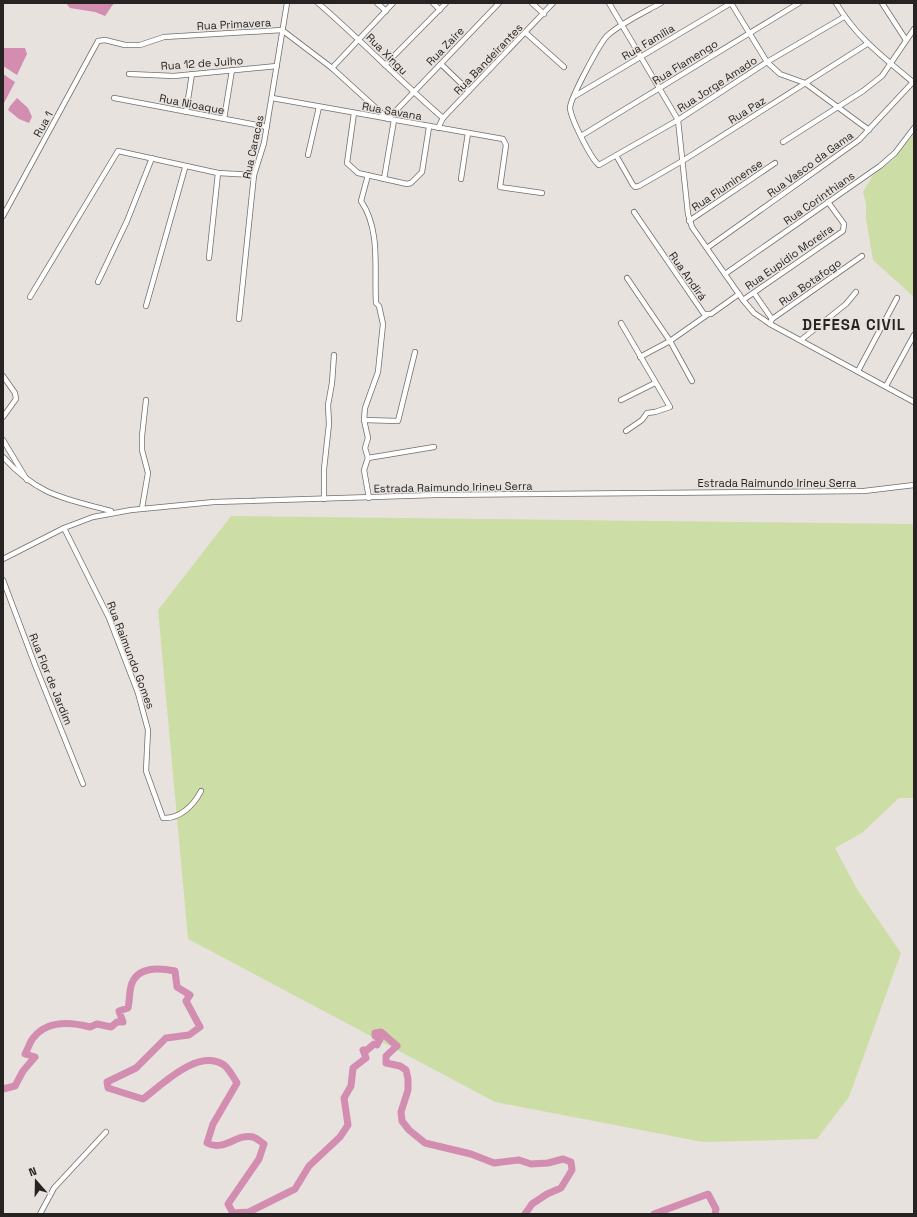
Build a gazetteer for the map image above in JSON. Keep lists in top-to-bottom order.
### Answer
{
  "streets": {
    "street": [
      "Rua Primavera",
      "Rua Família",
      "Rua Zaire",
      "Rua Xingu",
      "Rua Bandeirantes",
      "Rua Flamengo",
      "Rua 12 de Julho",
      "Rua Jorge Amado",
      "Rua Nioaque",
      "Rua Paz",
      "Rua Savana",
      "Rua 1",
      "Rua Caracas",
      "Rua Vasco da Gama",
      "Rua Fluminense",
      "Rua Corinthians",
      "Rua Eupídio Moreira",
      "Rua Andirá",
      "Rua Botafogo",
      "Estrada Raimundo Irineu Serra",
      "Rua Raimundo Gomes",
      "Rua Flor de Jardim"
    ]
  },
  "crossings": [
    ["Rua Primavera", "Rua Zaire"],
    ["Rua Primavera", "Rua Savana"],
    ["Rua Primavera", "Rua 1"],
    ["Rua Primavera", "Rua Caracas"],
    ["Rua Zaire", "Rua Xingu"],
    ["Rua Zaire", "Rua Savana"],
    ["Rua Xingu", "Rua Bandeirantes"],
    ["Rua Bandeirantes", "Rua Savana"],
    ["Rua Flamengo", "Rua Jorge Amado"],
    ["Rua 12 de Julho", "Rua Caracas"],
    ["Rua Jorge Amado", "Rua Paz"],
    ["Rua Nioaque", "Rua Caracas"],
    ["Rua Savana", "Rua Caracas"],
    ["Rua Corinthians", "Rua Eupídio Moreira"],
    ["Estrada Raimundo Irineu Serra", "Rua Raimundo Gomes"]
  ],
  "districts": ["DEFESA CIVIL"],
  "north": "top"
}
